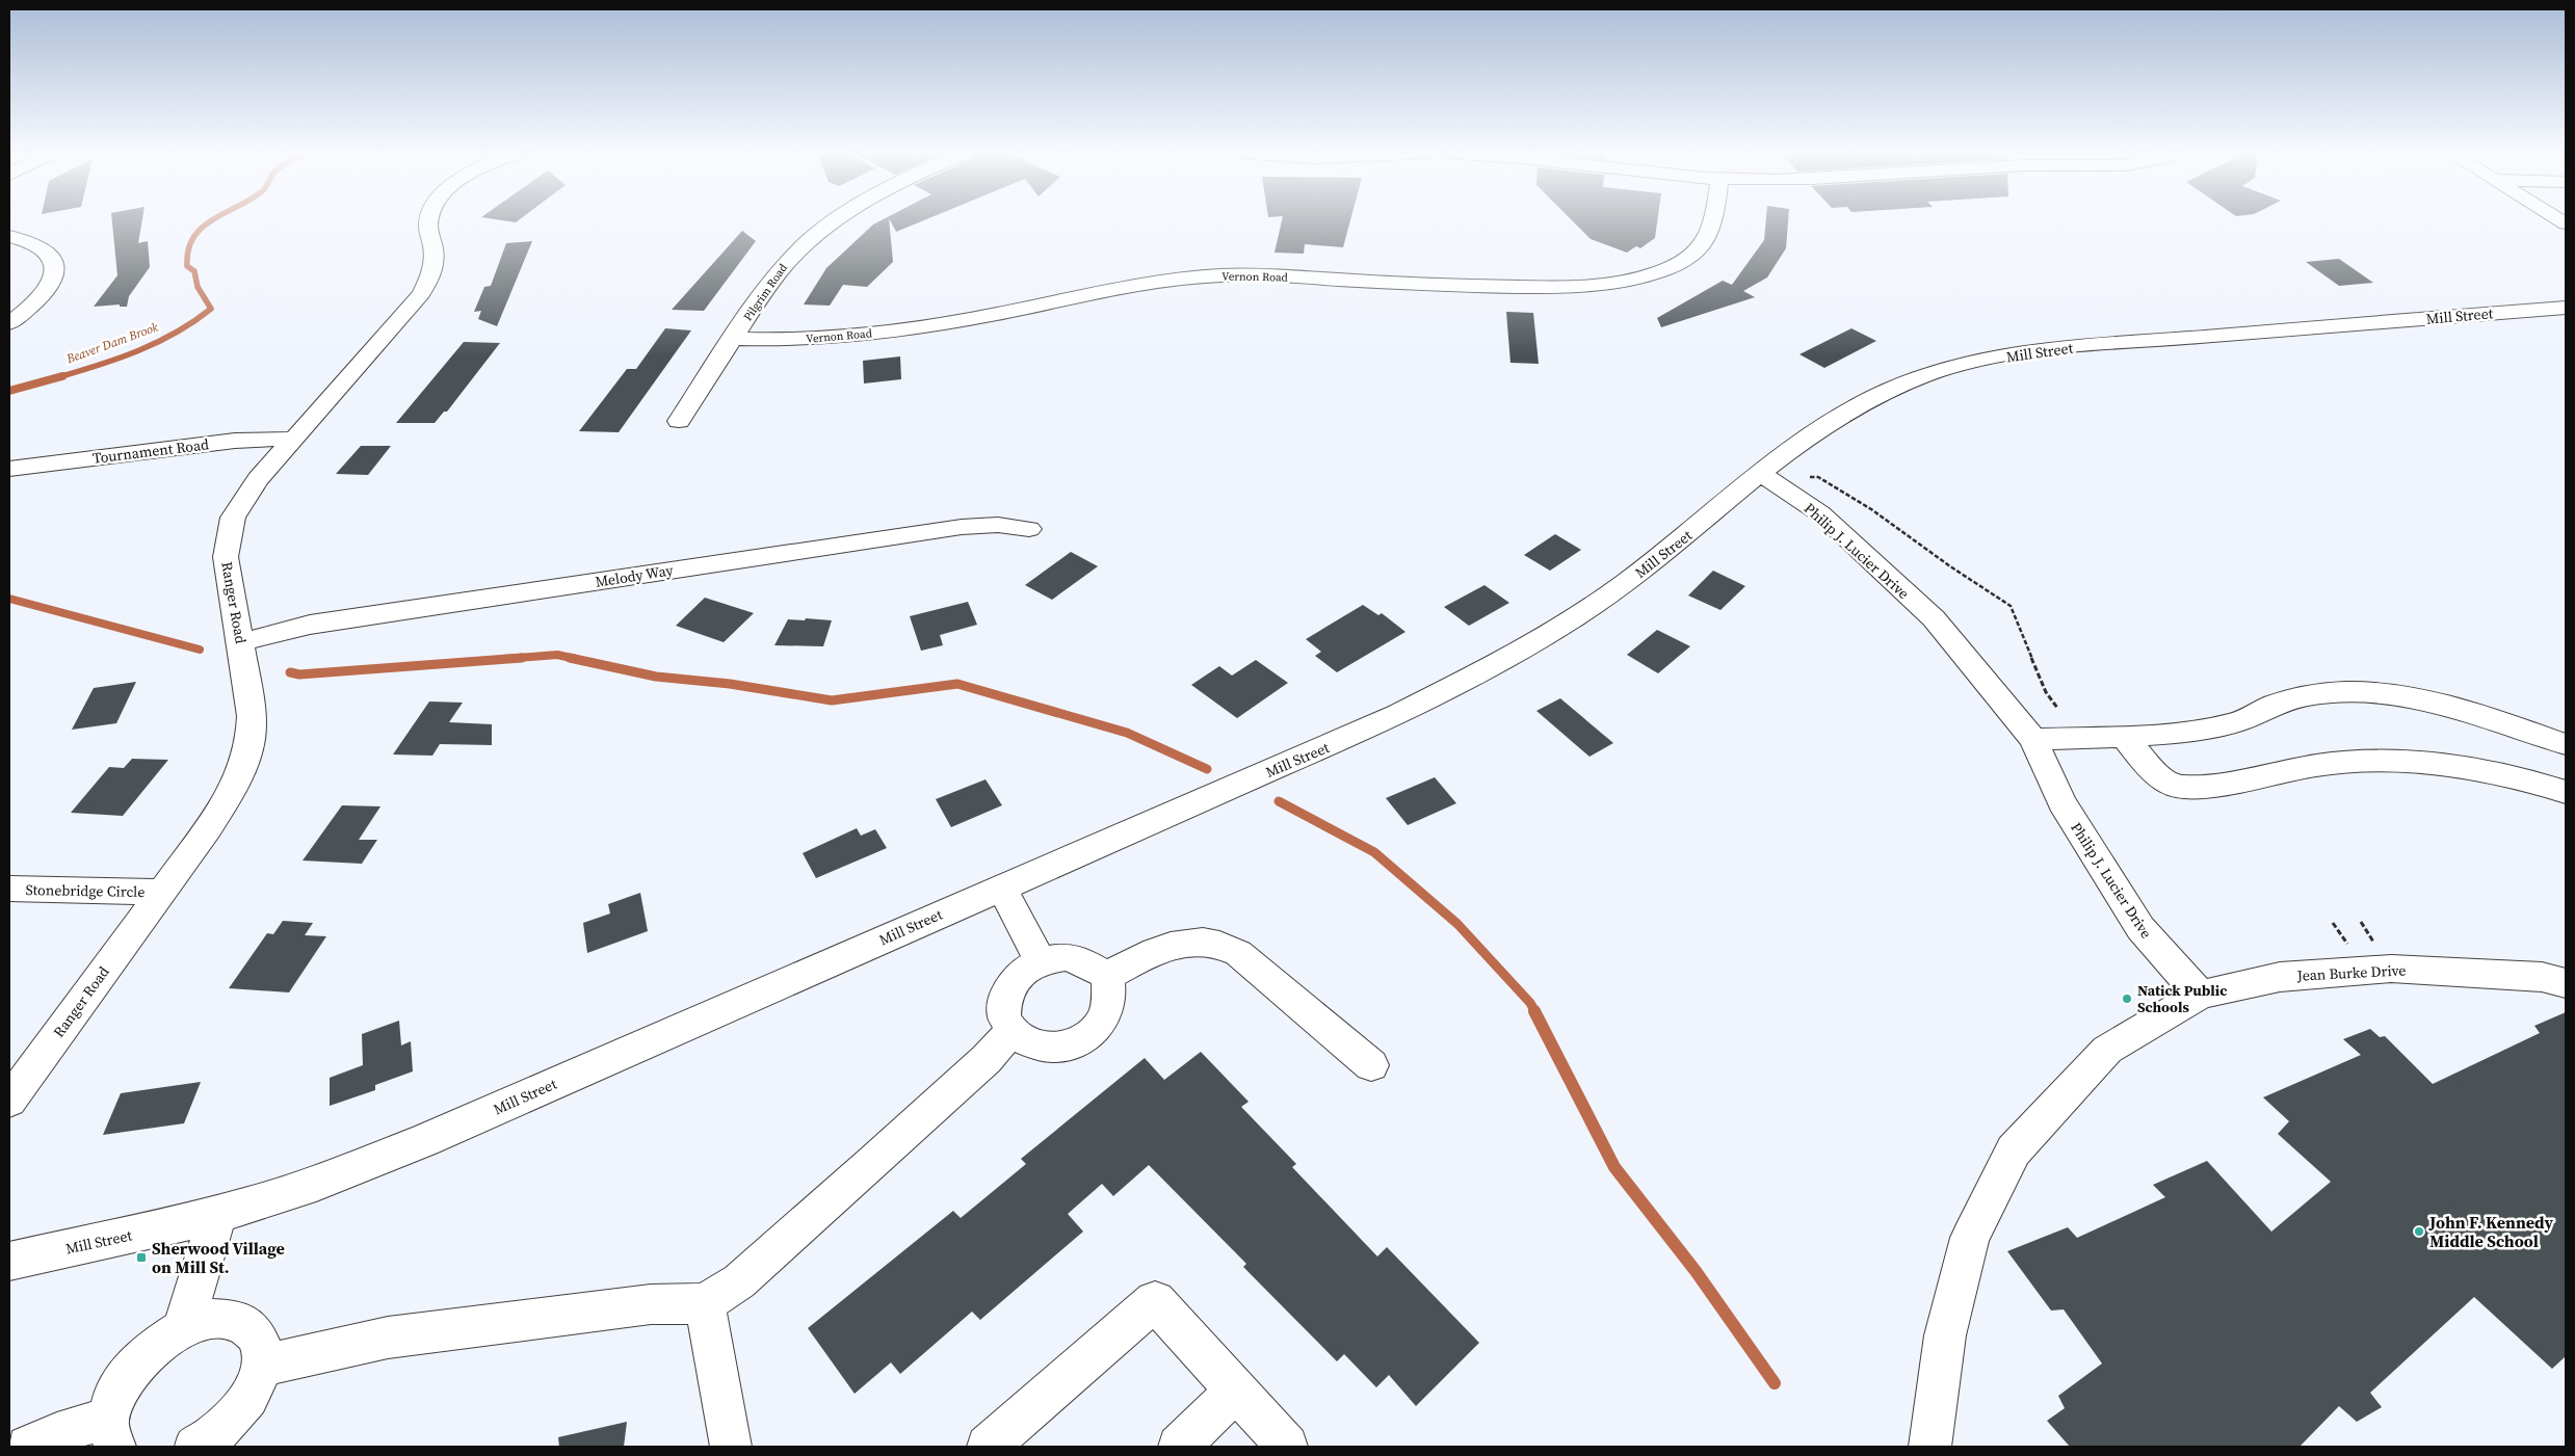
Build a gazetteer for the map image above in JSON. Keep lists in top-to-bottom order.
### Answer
{
  "streets": {
    "street": [
      "Vernon Road",
      "Pilgrim Road",
      "Mill Street",
      "Tournament Road",
      "Philip J. Lucier Drive",
      "Melody Way",
      "Ranger Road",
      "Stonebridge Circle",
      "Jean Burke Drive"
    ]
  },
  "crossings": [
    ["Vernon Road", "Pilgrim Road"],
    ["Mill Street", "Philip J. Lucier Drive"],
    ["Tournament Road", "Ranger Road"],
    ["Philip J. Lucier Drive", "Jean Burke Drive"],
    ["Melody Way", "Ranger Road"],
    ["Ranger Road", "Stonebridge Circle"]
  ],
  "water": ["Beaver Dam Brook"],
  "places": {
    "other": ["Natick Public Schools", "John F. Kennedy Middle School"],
    "transit": ["Sherwood Village on Mill St."]
  }
}
